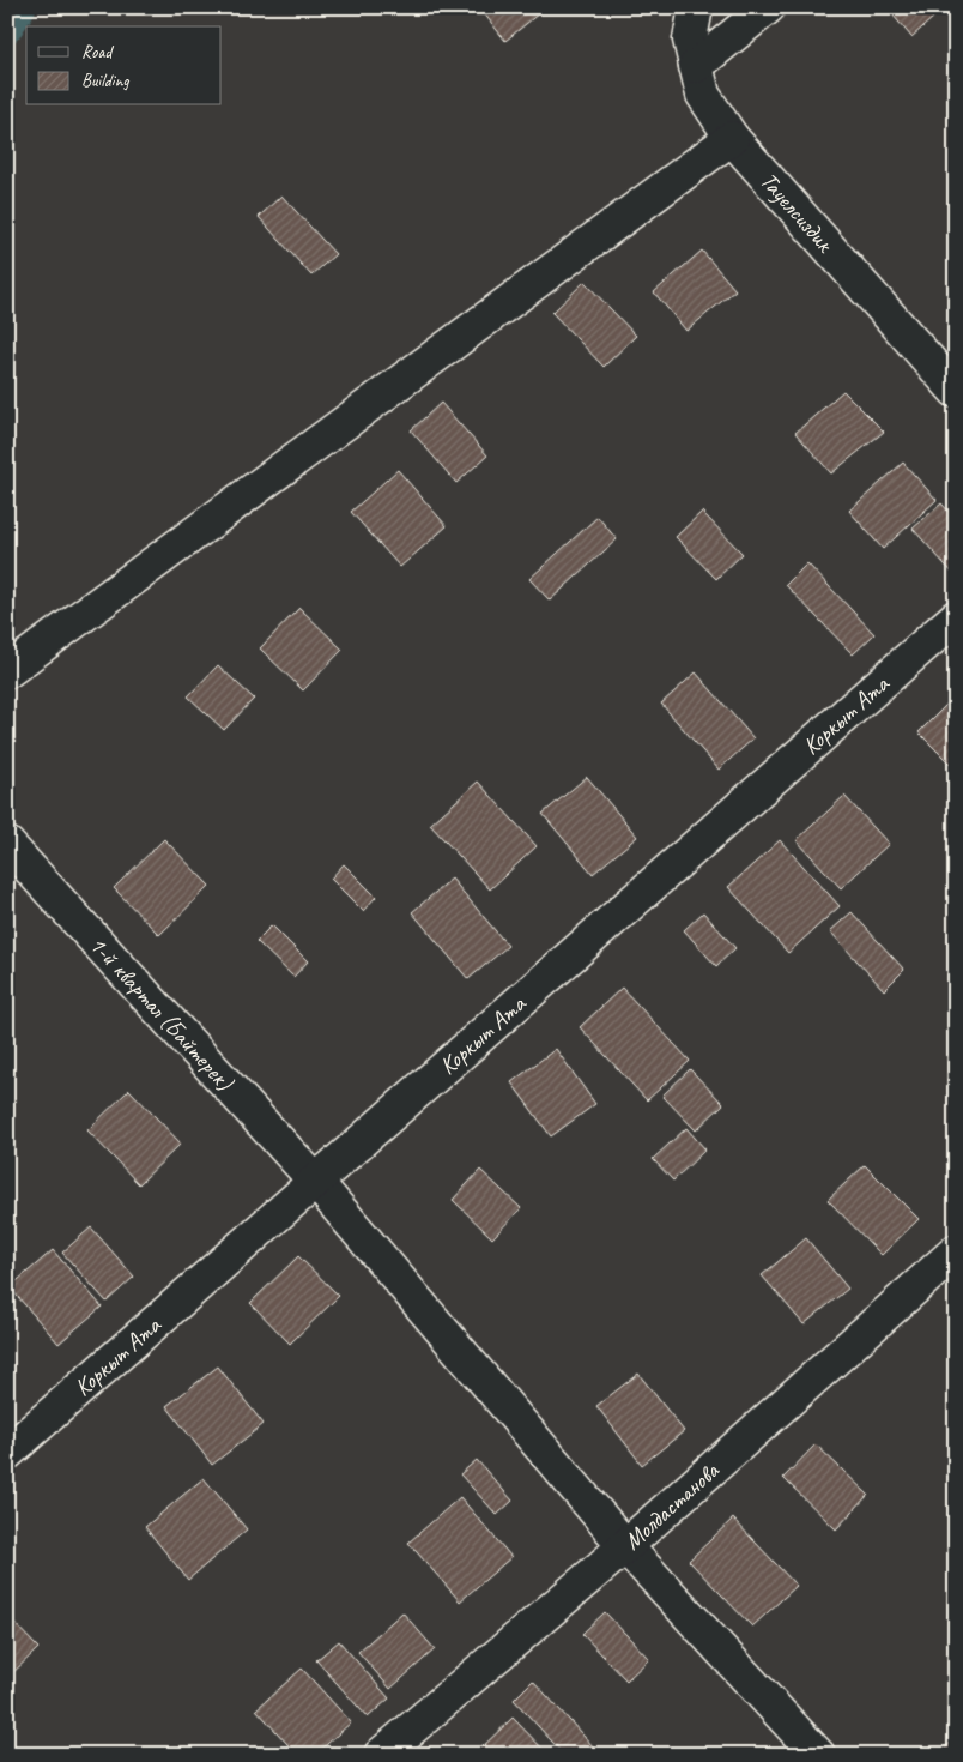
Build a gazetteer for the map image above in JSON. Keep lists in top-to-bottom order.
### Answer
{
  "streets": {
    "street": [
      "Тауелсиздик",
      "Коркыт Ата",
      "1-й квартал (Байтерек)",
      "Молдастанова"
    ]
  },
  "crossings": [
    ["Коркыт Ата", "1-й квартал (Байтерек)"],
    ["1-й квартал (Байтерек)", "Молдастанова"]
  ],
  "legend": ["Road", "Building"]
}
